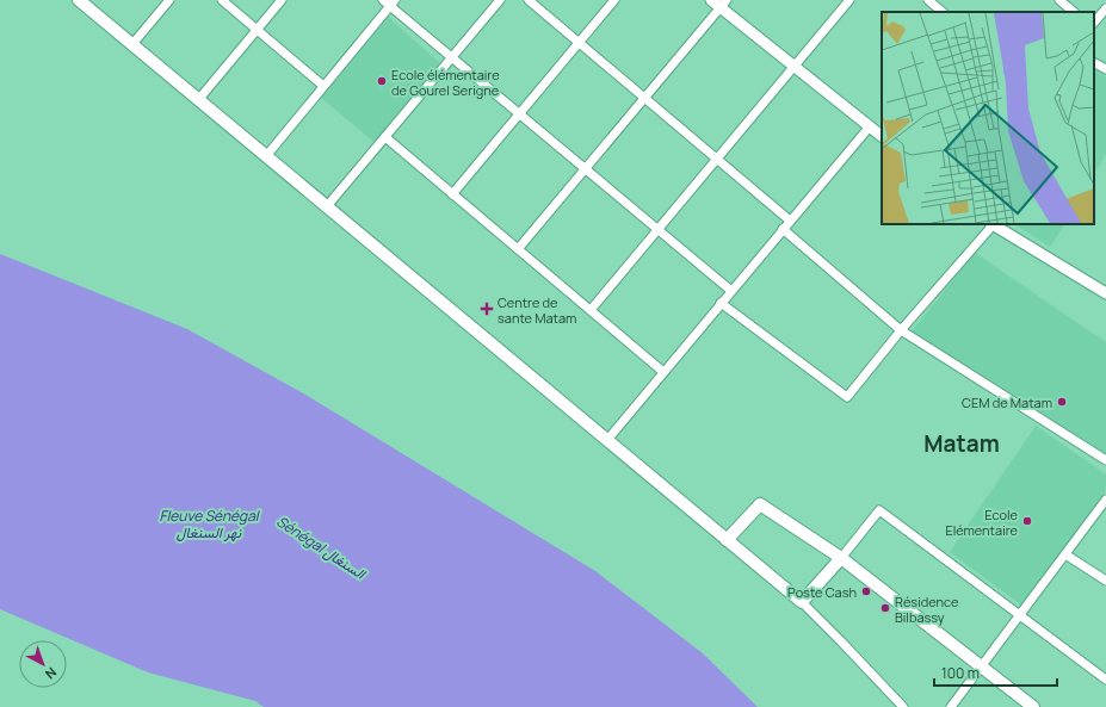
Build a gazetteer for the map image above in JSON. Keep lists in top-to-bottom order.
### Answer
{
  "districts": ["Matam"],
  "water": ["Fleuve Sénégal نهر السنغال", "Sénégal السنغال"],
  "places": {
    "other": [
      "Ecole élémentaire de Gourel Serigne",
      "CEM de Matam",
      "Ecole Elémentaire",
      "Poste Cash",
      "Résidence Bilbassy"
    ],
    "health": ["Centre de sante Matam"]
  },
  "scale_bar": "100 m",
  "north": "bottom right"
}
